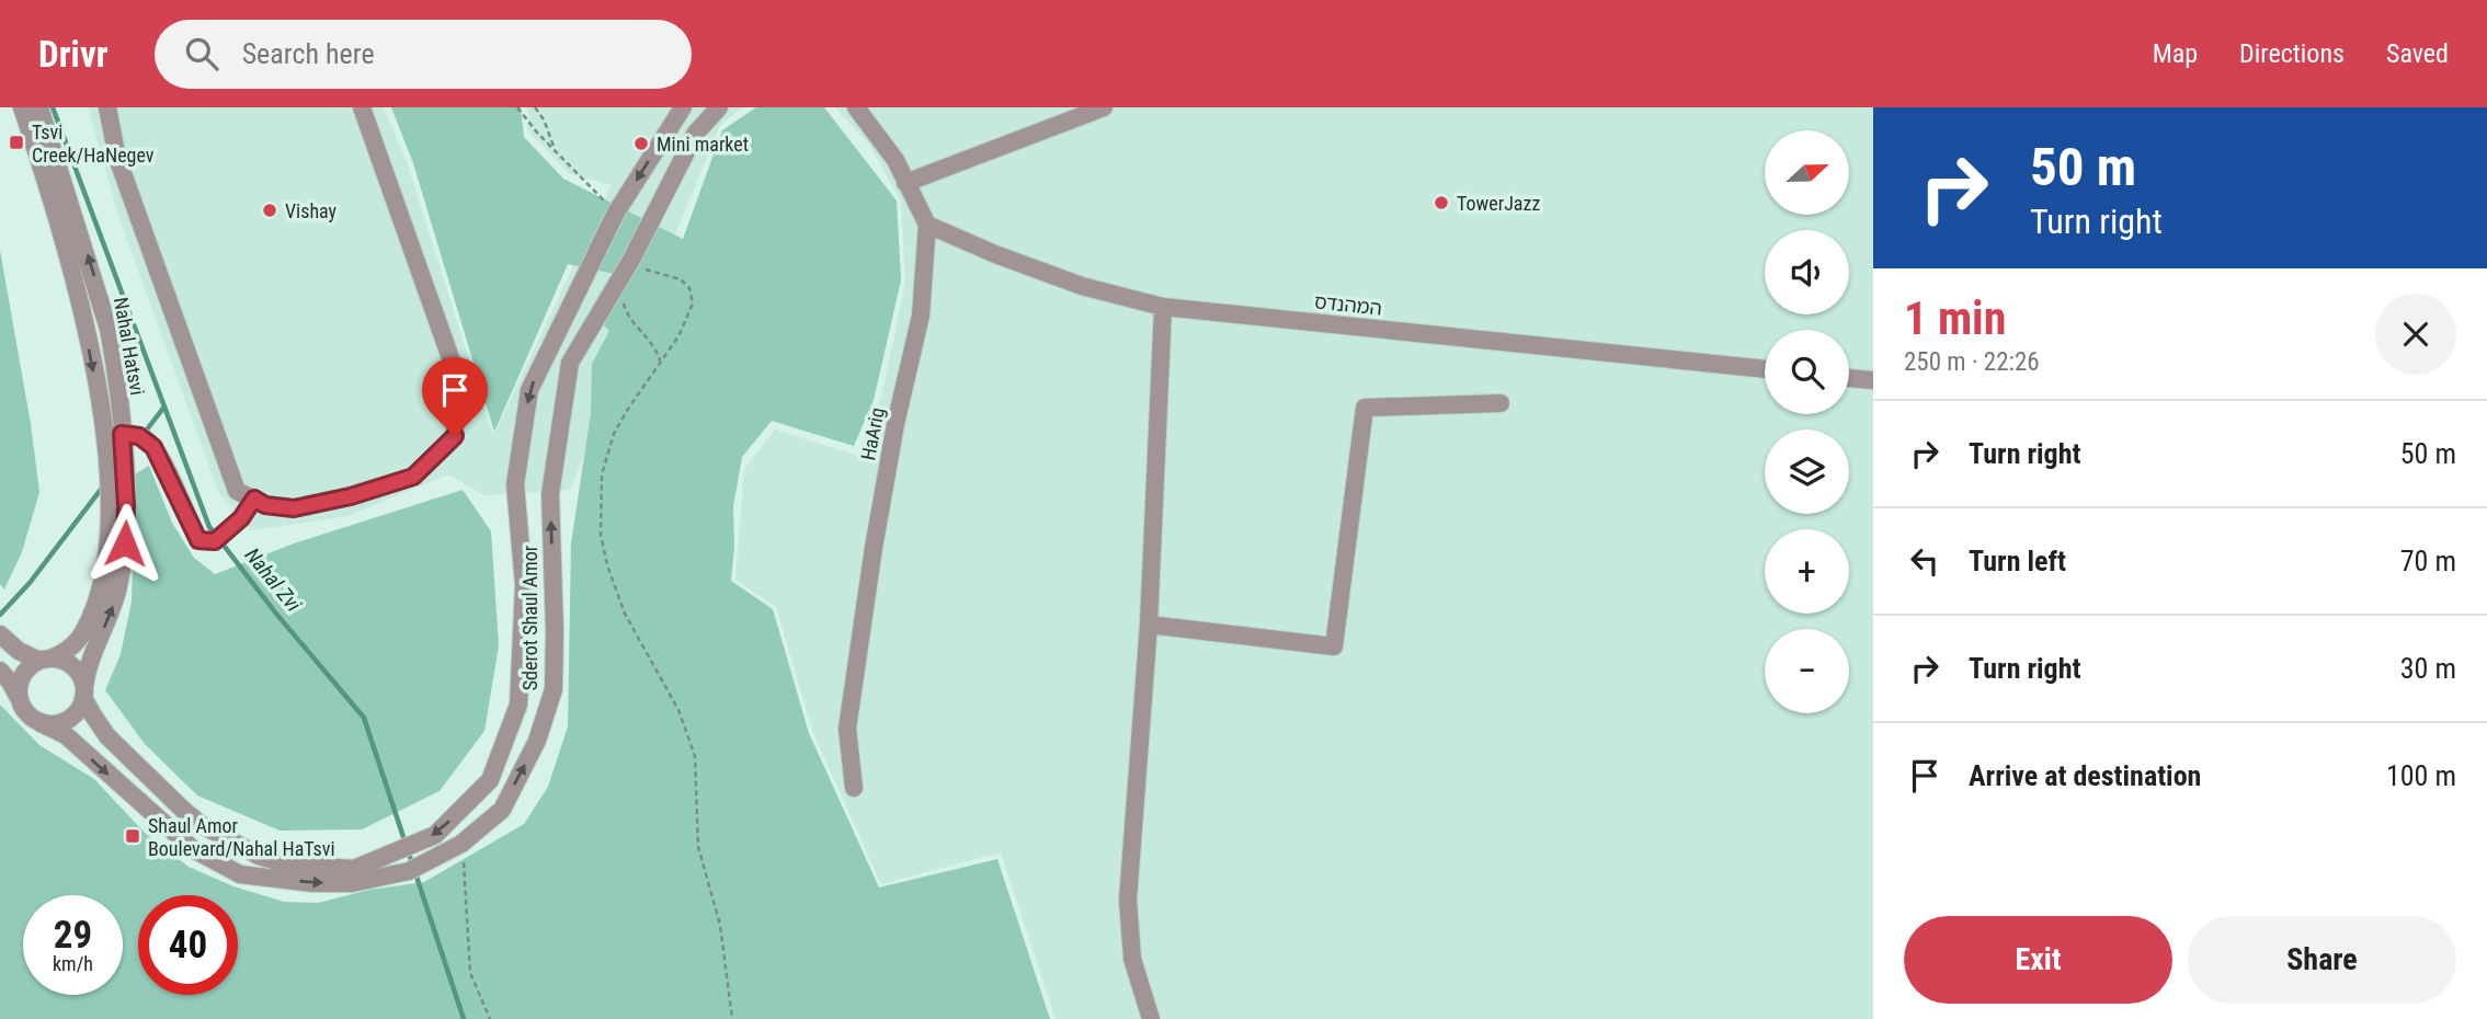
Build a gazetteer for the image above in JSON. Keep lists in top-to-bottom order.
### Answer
{
  "streets": {
    "street": [
      "המהנדס",
      "Nahal Hatsvi",
      "HaArig",
      "Sderot Shaul Amor"
    ]
  },
  "crossings": [
    ["המהנדס", "HaArig"],
    ["Nahal Hatsvi", "Sderot Shaul Amor"]
  ],
  "water": ["Nahal Zvi"],
  "places": {
    "transit": ["Tsvi Creek/HaNegev", "Shaul Amor Boulevard/Nahal HaTsvi"],
    "other": ["Mini market", "TowerJazz", "Vishay"]
  },
  "north": "right",
  "page": {
    "header": "Drivr",
    "search": "Search here",
    "nav": ["Map", "Directions", "Saved"],
    "turn": ["50 m", "Turn right"],
    "map_buttons": ["+", "−"],
    "heading": ["1 min", "250 m · 22:26"],
    "list": [
      {
        "name": "Turn right",
        "value": "50 m"
      },
      {
        "name": "Turn left",
        "value": "70 m"
      },
      {
        "name": "Turn right",
        "value": "30 m"
      },
      {
        "name": "Arrive at destination",
        "value": "100 m"
      }
    ],
    "speed": "29 km/h",
    "limit": "40",
    "buttons": ["Exit", "Share"]
  }
}
